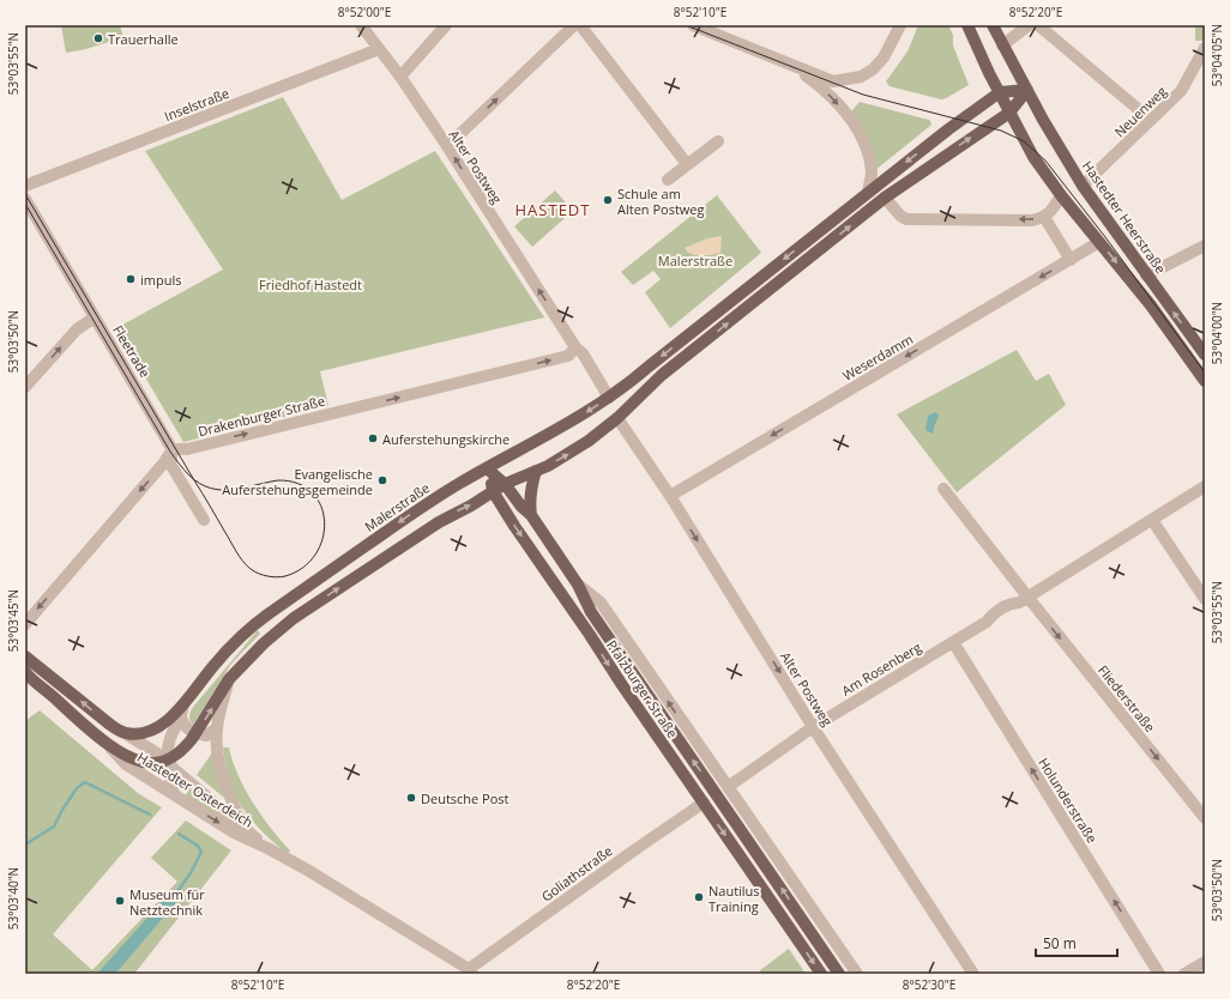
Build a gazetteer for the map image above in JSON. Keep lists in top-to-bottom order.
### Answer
{
  "streets": {
    "main road": [
      "Hastedter Heerstraße",
      "Malerstraße",
      "Pfalzburger Straße",
      "Hastedter Osterdeich"
    ],
    "street": [
      "Inselstraße",
      "Neuenweg",
      "Alter Postweg",
      "Fleetrade",
      "Weserdamm",
      "Drakenburger Straße",
      "Am Rosenberg",
      "Fliederstraße",
      "Holunderstraße",
      "Goliathstraße"
    ]
  },
  "crossings": [
    ["Inselstraße", "Alter Postweg"],
    ["Neuenweg", "Hastedter Heerstraße"],
    ["Alter Postweg", "Weserdamm"],
    ["Alter Postweg", "Drakenburger Straße"],
    ["Alter Postweg", "Malerstraße"],
    ["Alter Postweg", "Am Rosenberg"],
    ["Fleetrade", "Drakenburger Straße"],
    ["Malerstraße", "Pfalzburger Straße"],
    ["Malerstraße", "Hastedter Osterdeich"],
    ["Am Rosenberg", "Pfalzburger Straße"],
    ["Am Rosenberg", "Fliederstraße"],
    ["Am Rosenberg", "Holunderstraße"],
    ["Pfalzburger Straße", "Goliathstraße"],
    ["Hastedter Osterdeich", "Goliathstraße"]
  ],
  "one_way": [
    "Weserdamm",
    "Drakenburger Straße",
    "Fliederstraße",
    "Holunderstraße"
  ],
  "districts": ["HASTEDT"],
  "parks": ["Malerstraße", "Friedhof Hastedt"],
  "places": [
    "Trauerhalle",
    "Schule am Alten Postweg",
    "impuls",
    "Auferstehungskirche",
    "Evangelische Auferstehungsgemeinde",
    "Deutsche Post",
    "Nautilus Training",
    "Museum für Netztechnik"
  ],
  "scale_bar": "50 m",
  "coordinates": [
    "8°52'00\"E",
    "8°52'10\"E",
    "8°52'20\"E",
    "53°04'05\"N",
    "53°03'55\"N",
    "53°04'00\"N",
    "53°03'50\"N",
    "53°03'45\"N",
    "53°03'40\"N",
    "8°52'30\"E"
  ]
}
